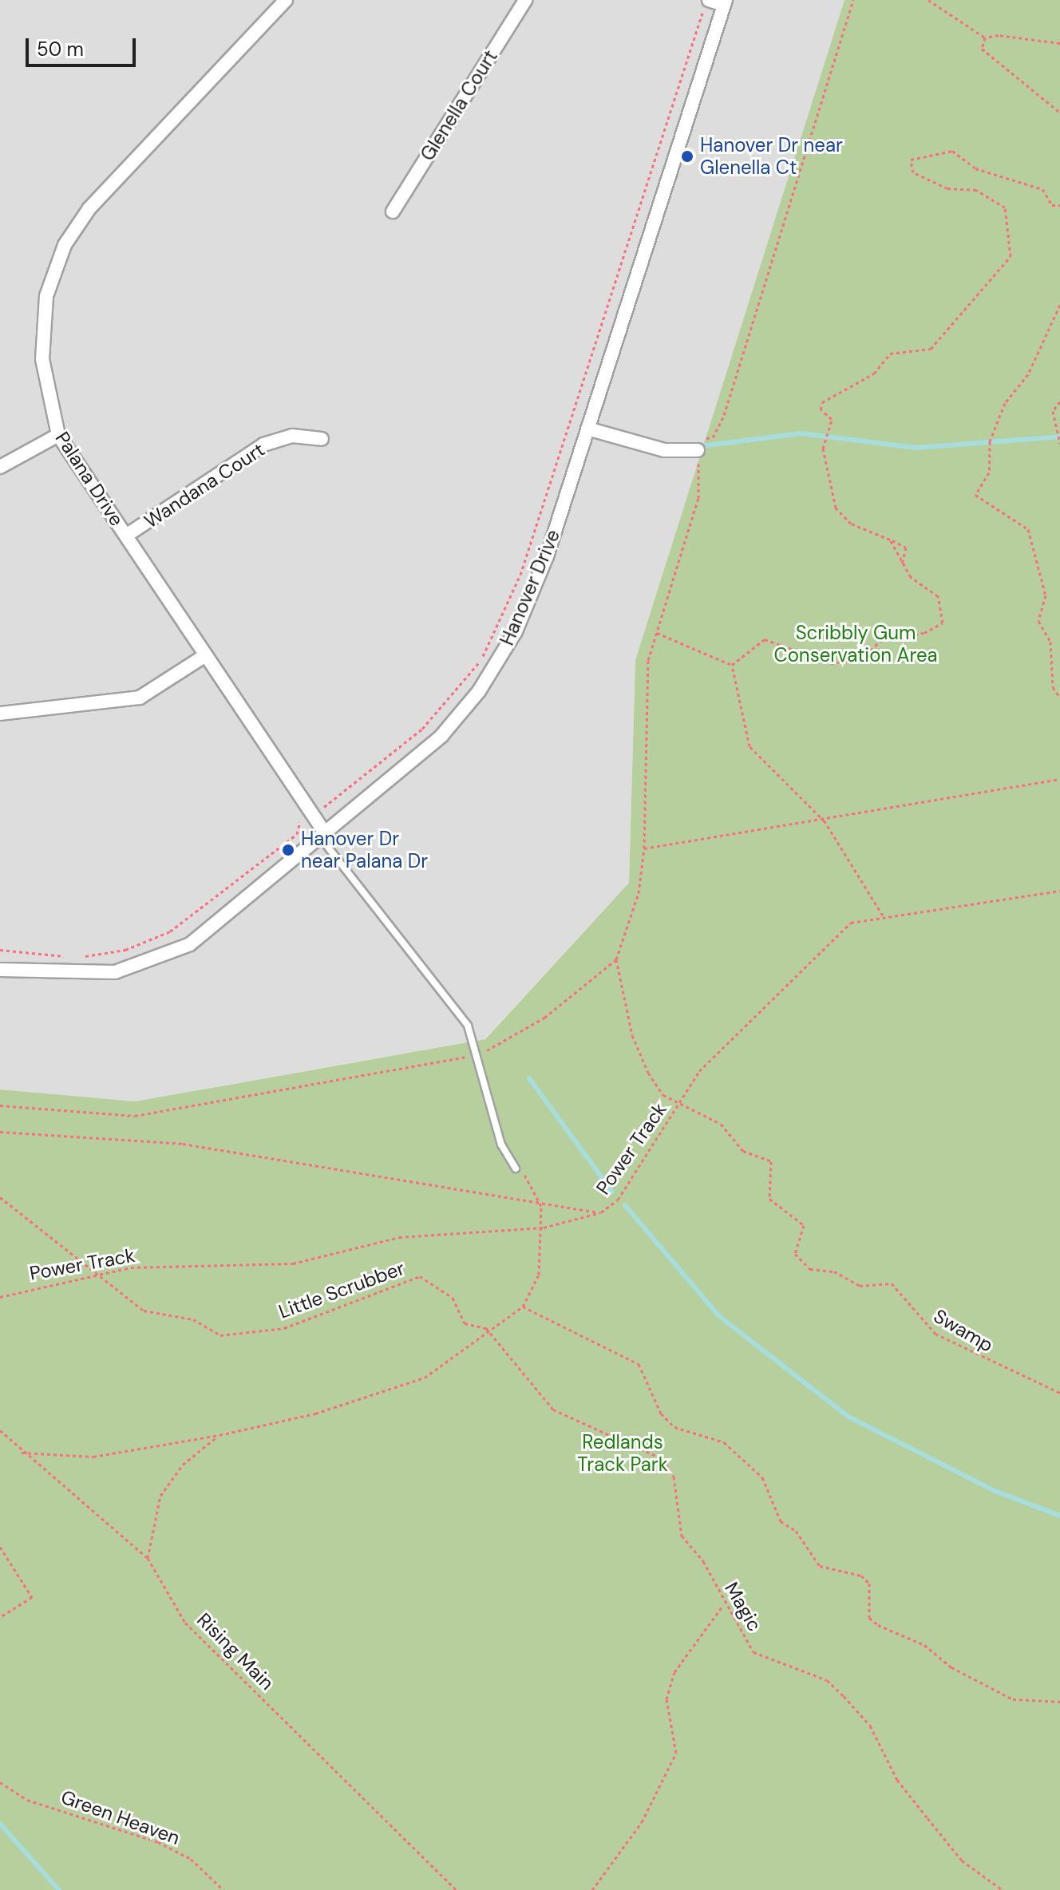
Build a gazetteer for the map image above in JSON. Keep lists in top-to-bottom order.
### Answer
{
  "streets": {
    "street": [
      "Glenella Court",
      "Palana Drive",
      "Wandana Court",
      "Hanover Drive"
    ],
    "path": [
      "Power Track",
      "Little Scrubber",
      "Swamp",
      "Magic",
      "Rising Main",
      "Green Heaven"
    ]
  },
  "crossings": [
    ["Palana Drive", "Wandana Court"],
    ["Palana Drive", "Hanover Drive"],
    ["Power Track", "Little Scrubber"],
    ["Power Track", "Swamp"],
    ["Little Scrubber", "Magic"]
  ],
  "parks": ["Scribbly Gum Conservation Area", "Redlands Track Park"],
  "places": ["Hanover Dr near Glenella Ct", "Hanover Dr near Palana Dr"],
  "scale_bar": "50 m"
}
